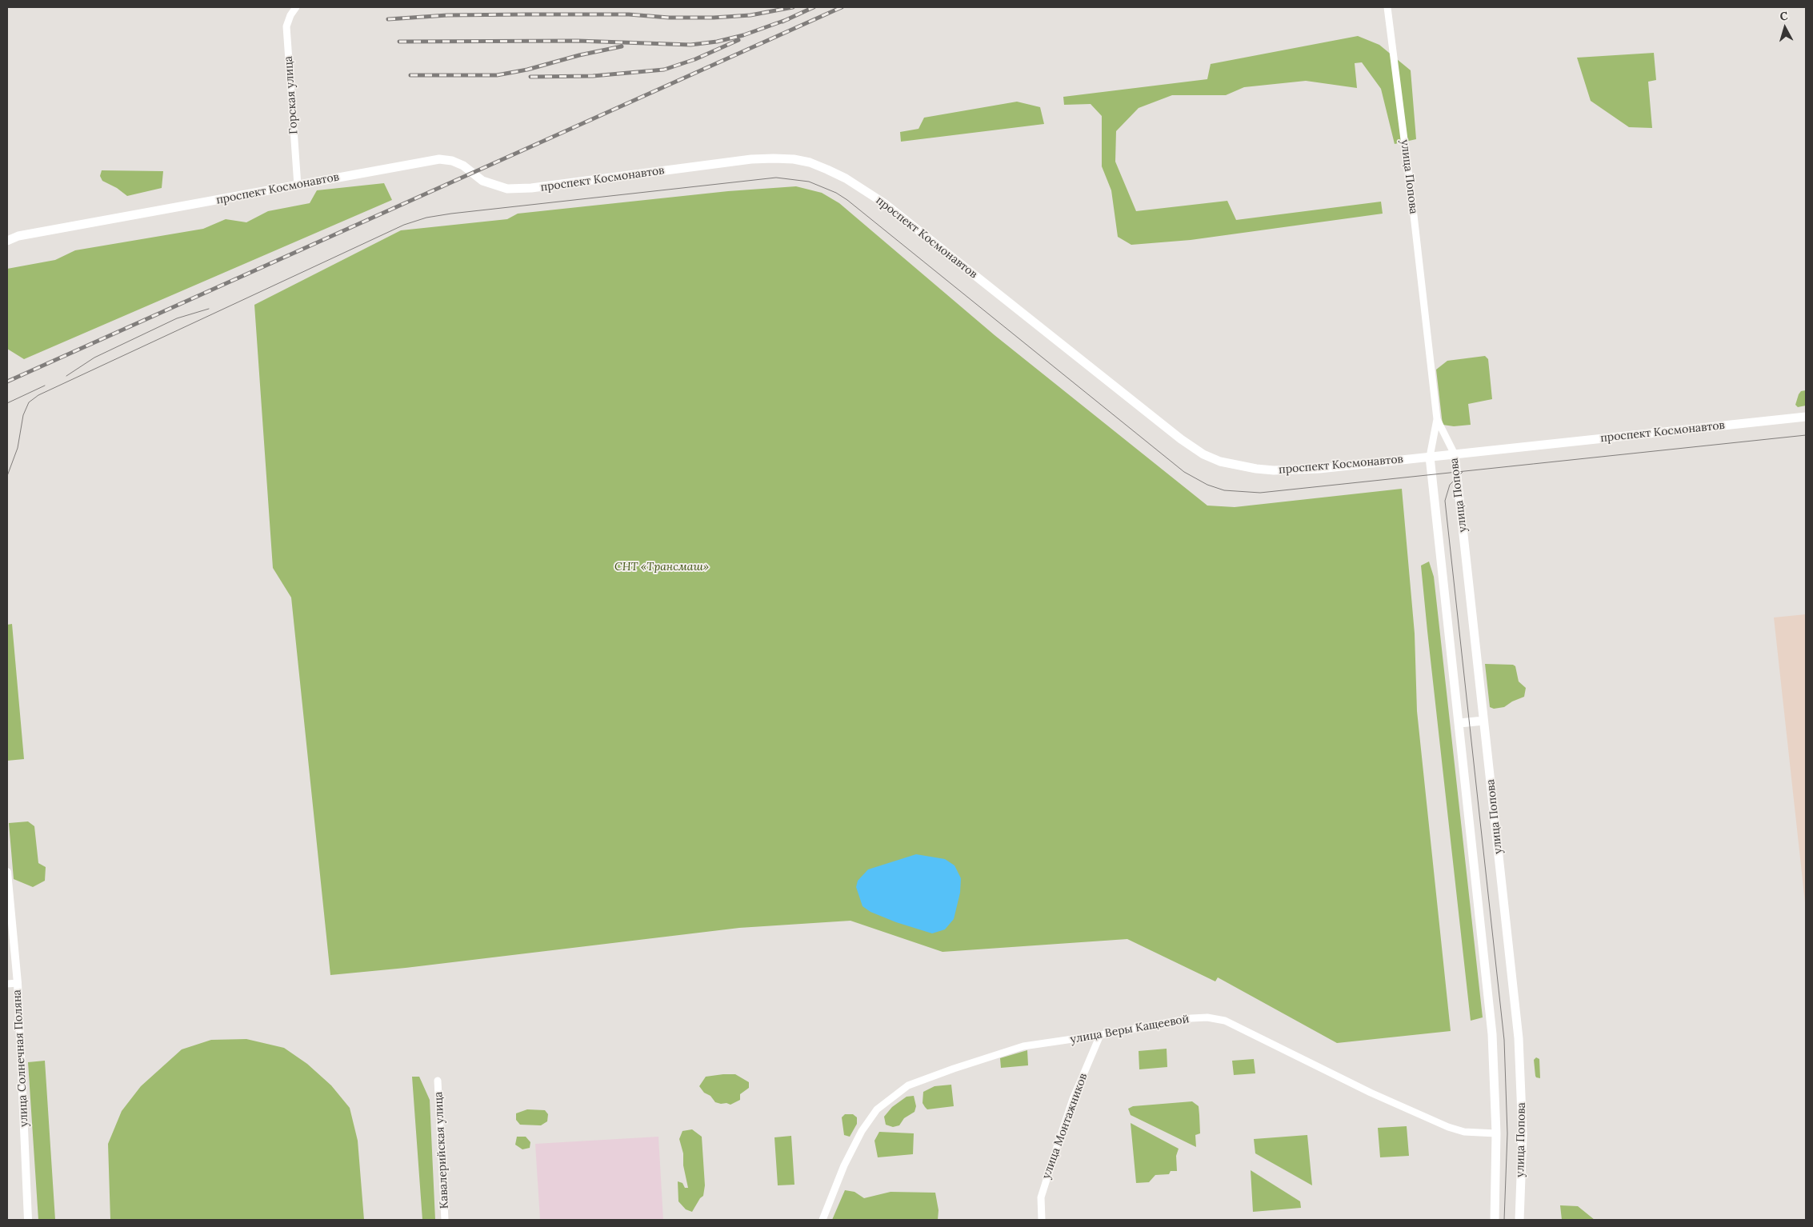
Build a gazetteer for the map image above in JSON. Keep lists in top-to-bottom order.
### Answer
{
  "streets": {
    "main road": ["улица Попова", "проспект Космонавтов"],
    "street": [
      "Горская улица",
      "улица Веры Кащеевой",
      "улица Солнечная Поляна",
      "улица Монтажников",
      "Кавалерийская улица"
    ]
  },
  "crossings": [
    ["Горская улица", "проспект Космонавтов"],
    ["улица Попова", "проспект Космонавтов"],
    ["улица Попова", "улица Веры Кащеевой"],
    ["улица Веры Кащеевой", "улица Монтажников"]
  ],
  "parks": ["СНТ «Трансмаш»"],
  "north": "top"
}
